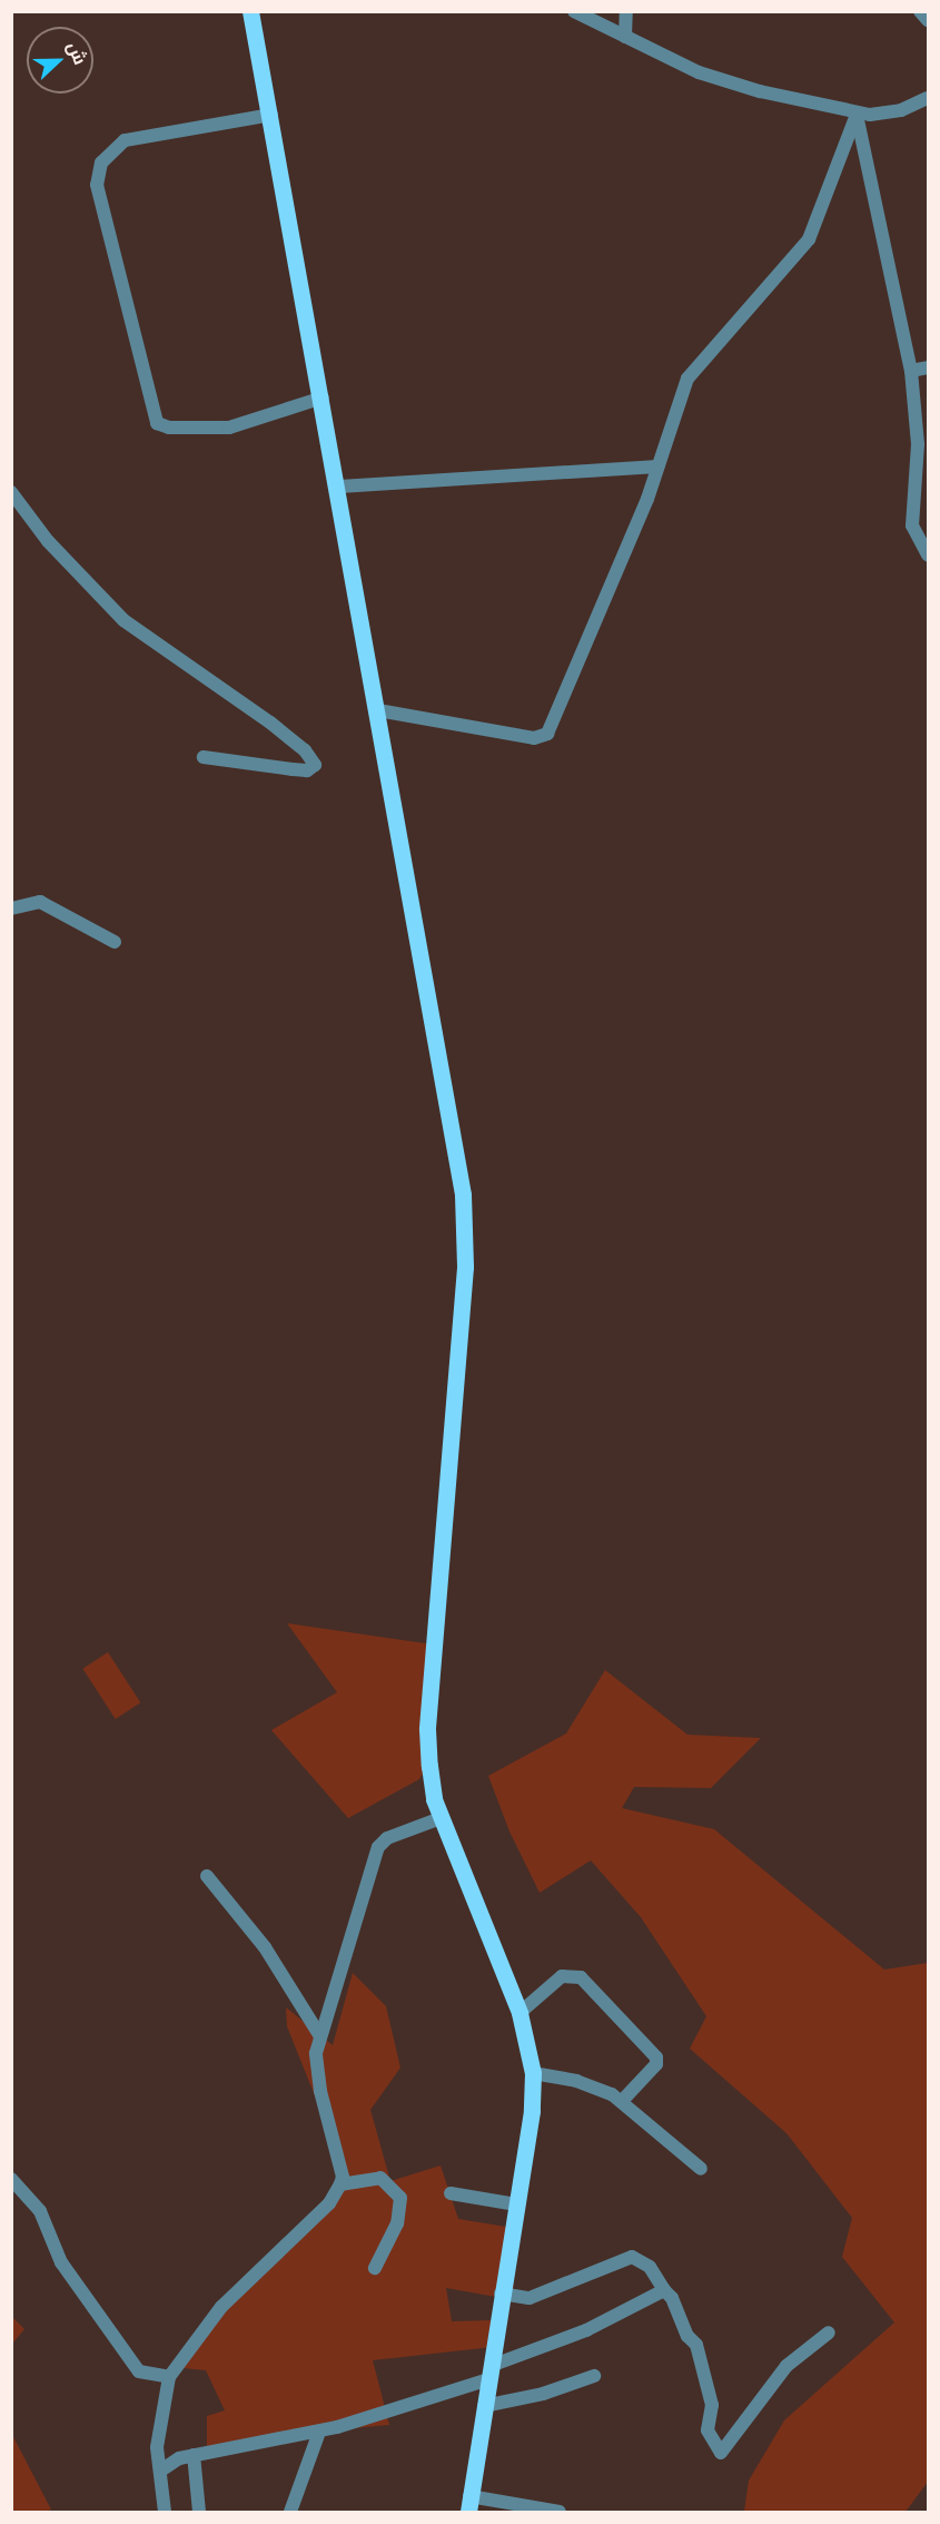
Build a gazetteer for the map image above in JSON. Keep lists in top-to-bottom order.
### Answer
{
  "north": "right"
}
